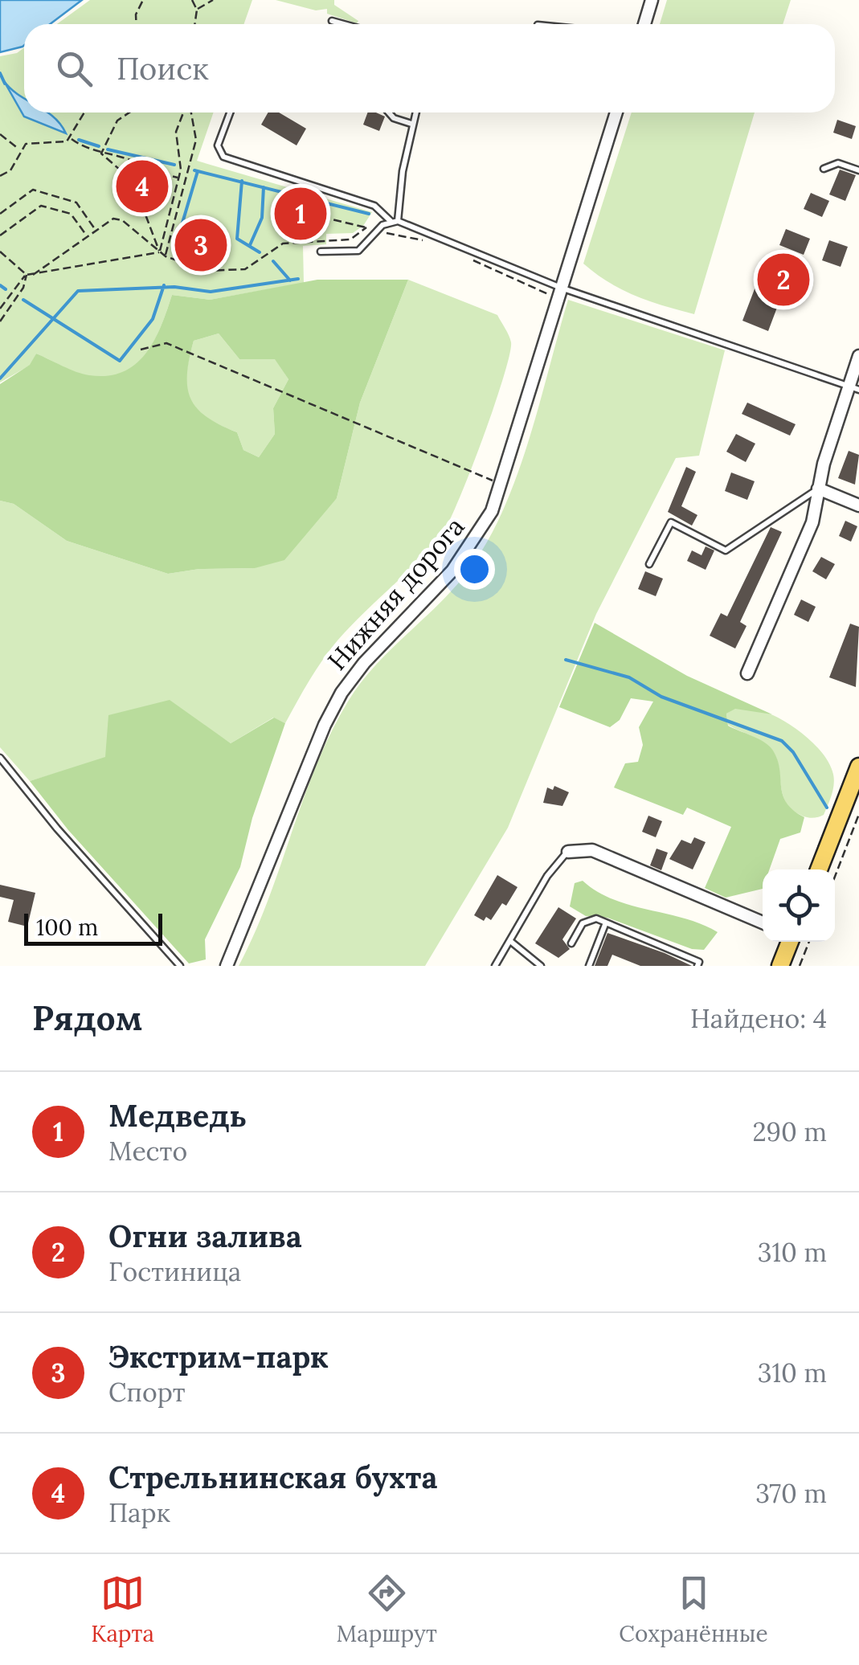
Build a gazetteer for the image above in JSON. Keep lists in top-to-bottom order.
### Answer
{
  "streets": {
    "street": ["Нижняя дорога"]
  },
  "scale_bar": "100 m",
  "page": {
    "search": "Поиск",
    "pins": [
      "4",
      "1",
      "3",
      "2"
    ],
    "scale": "100 m",
    "heading": ["Рядом", "Найдено: 4"],
    "list": [
      {
        "mark": "1",
        "name": "Медведь",
        "note": "Место",
        "value": "290 m"
      },
      {
        "mark": "2",
        "name": "Огни залива",
        "note": "Гостиница",
        "value": "310 m"
      },
      {
        "mark": "3",
        "name": "Экстрим-парк",
        "note": "Спорт",
        "value": "310 m"
      },
      {
        "mark": "4",
        "name": "Стрельнинская бухта",
        "note": "Парк",
        "value": "370 m"
      }
    ],
    "nav": ["Карта", "Маршрут", "Сохранённые"]
  }
}
